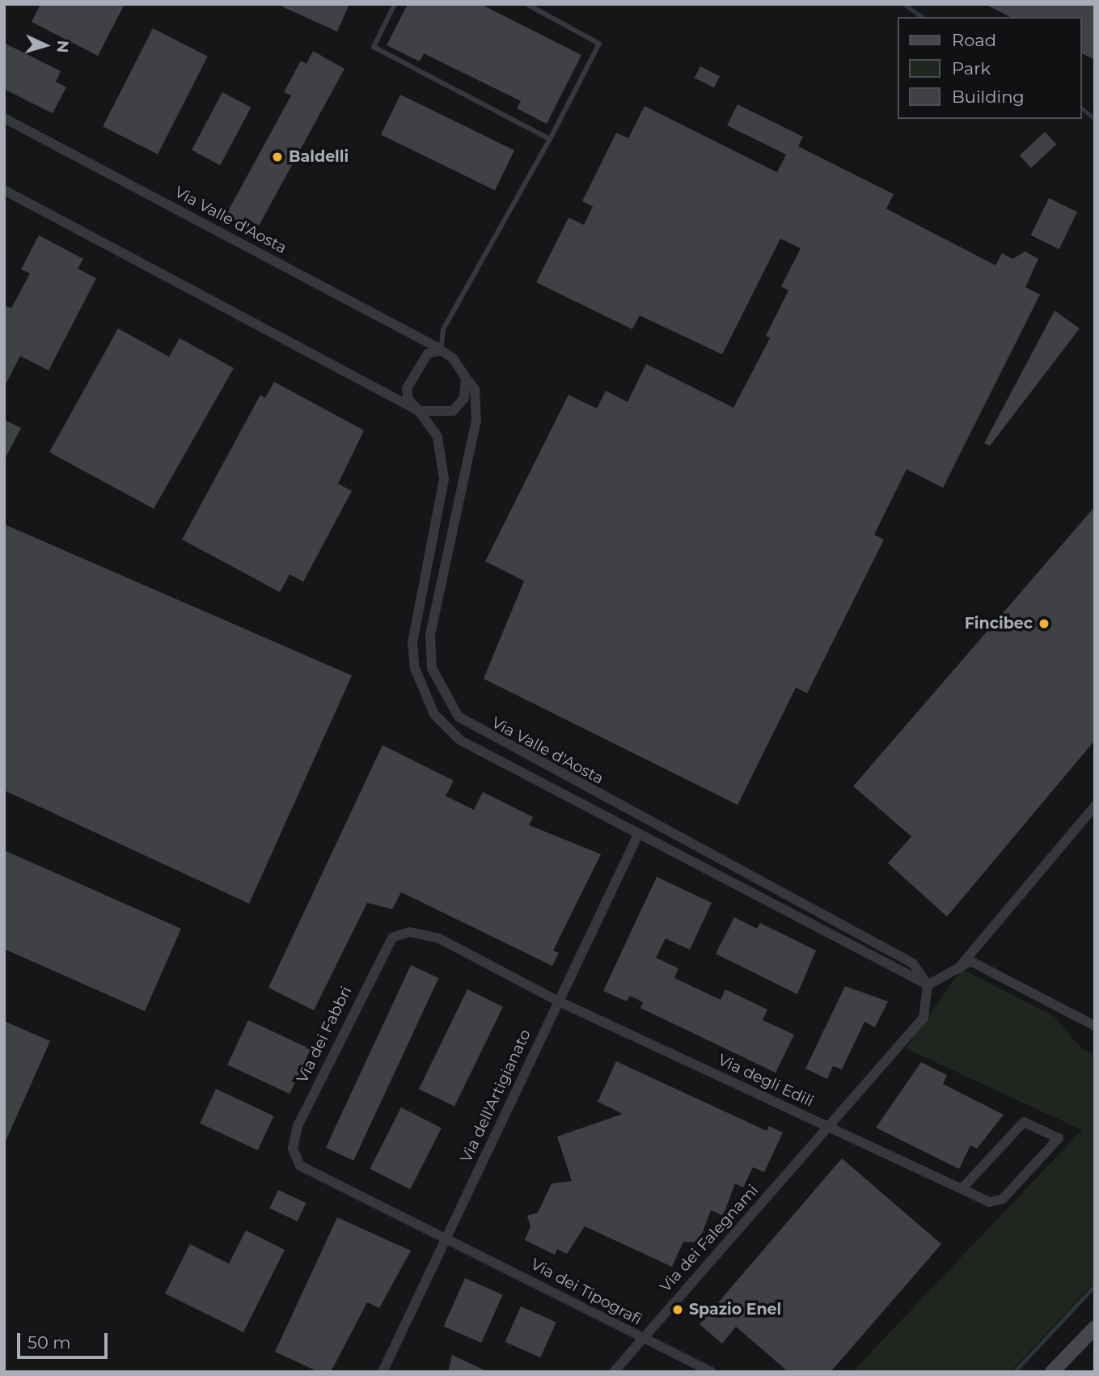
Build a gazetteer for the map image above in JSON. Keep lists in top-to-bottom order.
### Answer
{
  "streets": {
    "street": [
      "Via Valle d'Aosta",
      "Via dei Fabbri",
      "Via degli Edili",
      "Via dell'Artigianato",
      "Via dei Falegnami",
      "Via dei Tipografi"
    ]
  },
  "crossings": [
    ["Via Valle d'Aosta", "Via dell'Artigianato"],
    ["Via dei Fabbri", "Via degli Edili"],
    ["Via dei Fabbri", "Via dell'Artigianato"],
    ["Via dei Fabbri", "Via dei Tipografi"],
    ["Via degli Edili", "Via dell'Artigianato"],
    ["Via degli Edili", "Via dei Falegnami"],
    ["Via dell'Artigianato", "Via dei Tipografi"],
    ["Via dei Falegnami", "Via dei Tipografi"]
  ],
  "places": ["Baldelli", "Fincibec", "Spazio Enel"],
  "legend": ["Road", "Park", "Building"],
  "scale_bar": "50 m",
  "north": "right"
}
